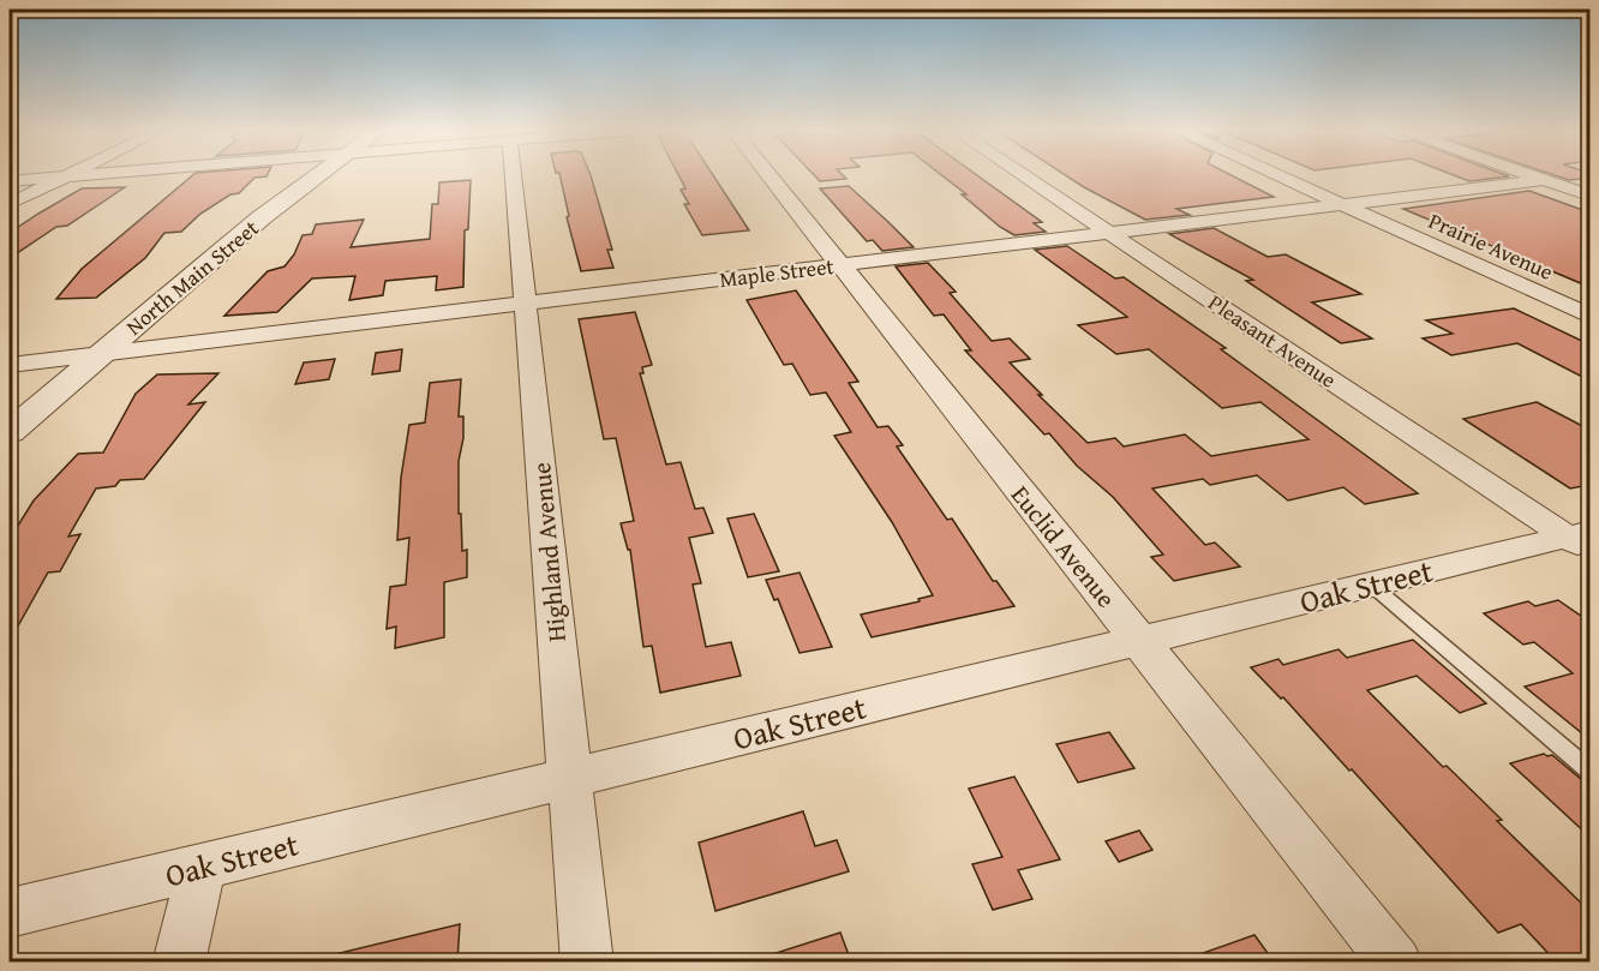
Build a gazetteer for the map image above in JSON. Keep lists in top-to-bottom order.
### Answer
{
  "streets": {
    "street": [
      "Prairie Avenue",
      "Maple Street",
      "North Main Street",
      "Pleasant Avenue",
      "Euclid Avenue",
      "Highland Avenue",
      "Oak Street"
    ]
  },
  "crossings": [
    ["Prairie Avenue", "Maple Street"],
    ["Maple Street", "North Main Street"],
    ["Maple Street", "Pleasant Avenue"],
    ["Maple Street", "Euclid Avenue"],
    ["Maple Street", "Highland Avenue"],
    ["Pleasant Avenue", "Oak Street"],
    ["Euclid Avenue", "Oak Street"],
    ["Highland Avenue", "Oak Street"]
  ]
}
